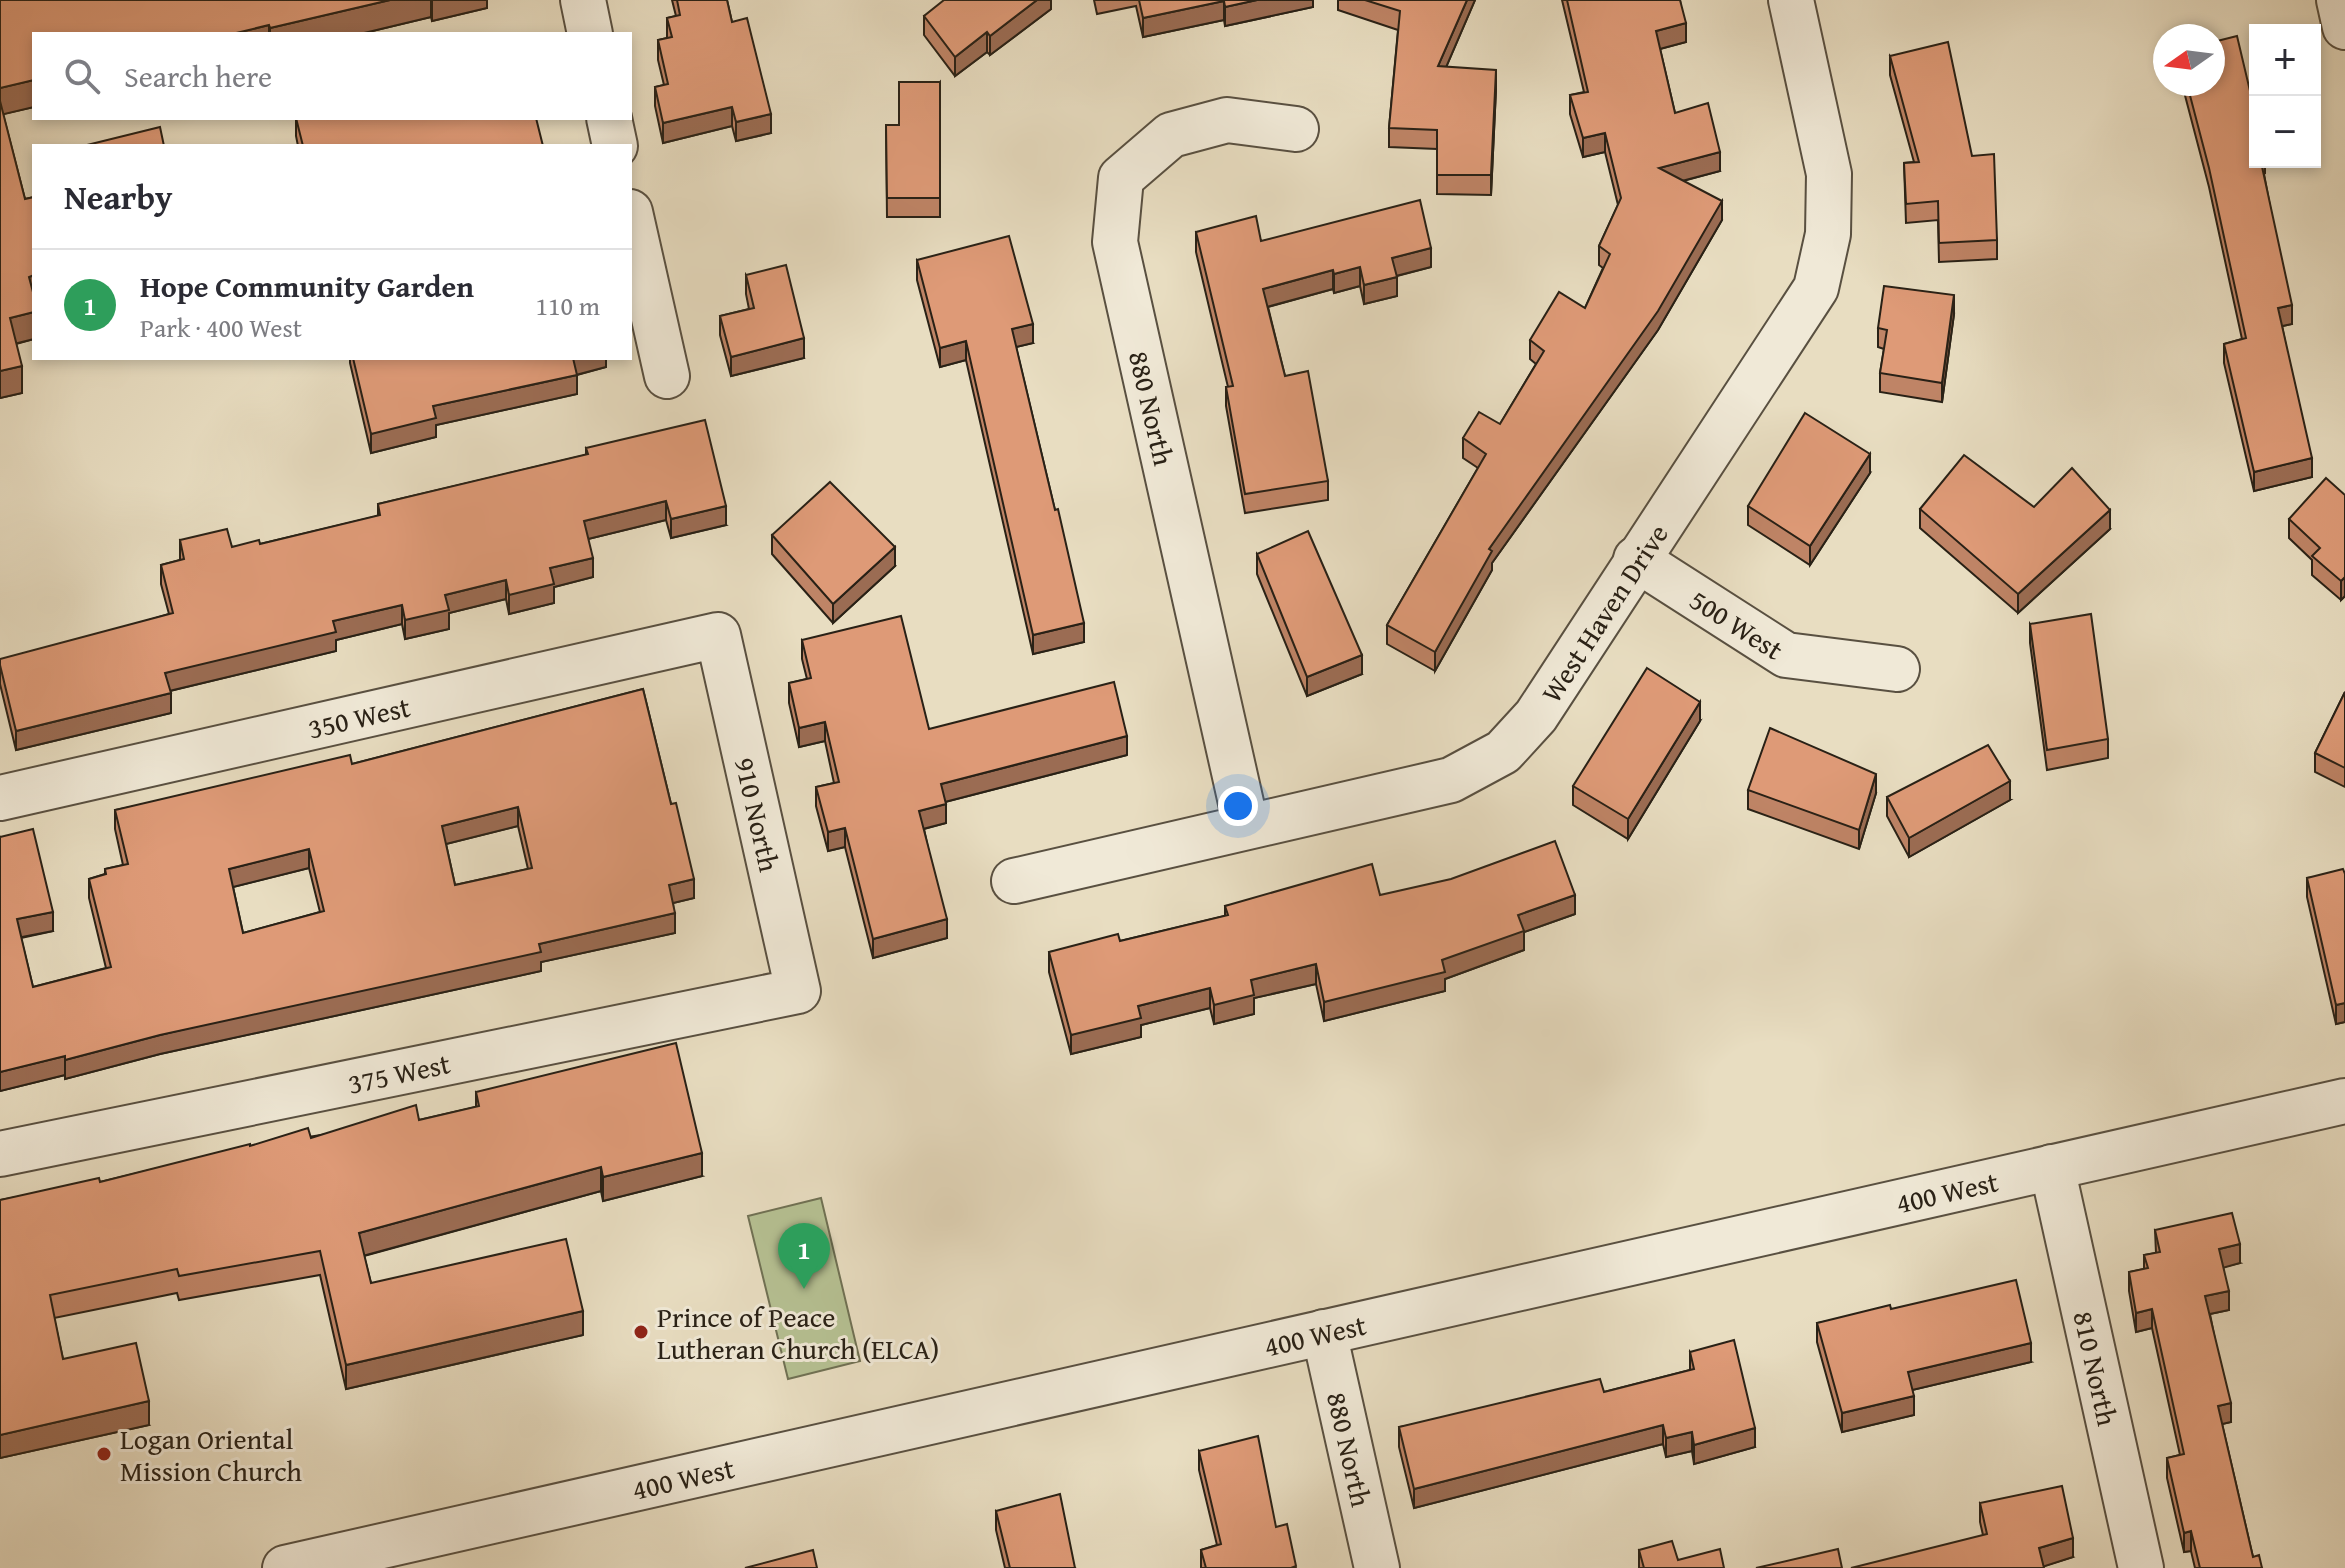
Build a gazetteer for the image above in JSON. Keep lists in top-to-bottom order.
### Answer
{
  "streets": {
    "street": [
      "880 North",
      "West Haven Drive",
      "500 West",
      "350 West",
      "910 North",
      "375 West",
      "400 West",
      "810 North"
    ]
  },
  "crossings": [
    ["880 North", "West Haven Drive"],
    ["880 North", "400 West"],
    ["West Haven Drive", "500 West"],
    ["350 West", "910 North"],
    ["910 North", "375 West"],
    ["400 West", "810 North"]
  ],
  "places": ["Prince of Peace Lutheran Church (ELCA)", "Logan Oriental Mission Church"],
  "north": "left",
  "page": {
    "map_buttons": ["+", "−"],
    "search": "Search here",
    "heading": "Nearby",
    "list": [
      {
        "mark": "1",
        "name": "Hope Community Garden",
        "note": "Park · 400 West",
        "value": "110 m"
      }
    ],
    "pins": "1"
  }
}
